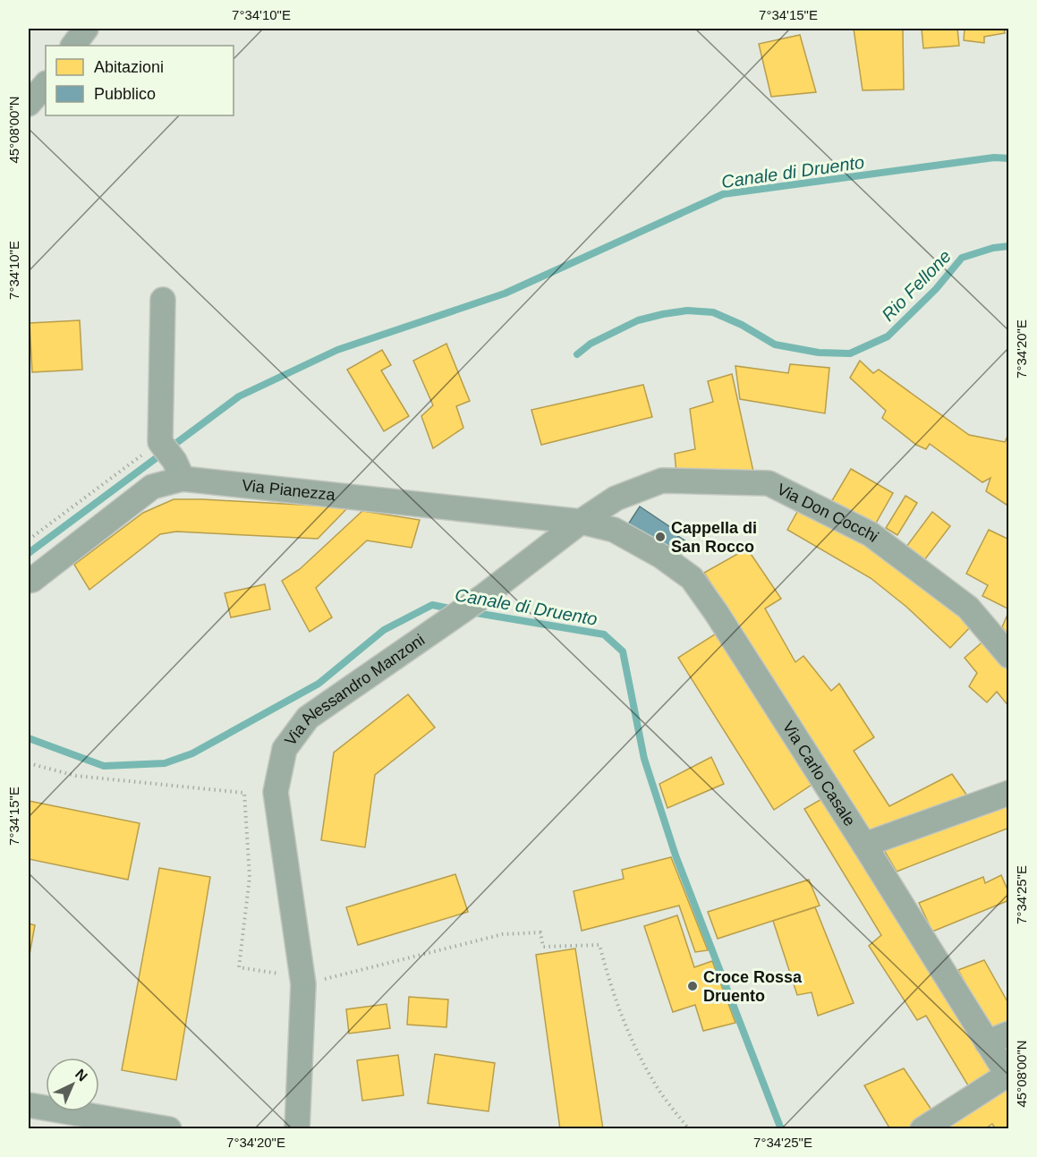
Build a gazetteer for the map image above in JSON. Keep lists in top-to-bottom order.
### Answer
{
  "streets": {
    "street": [
      "Via Pianezza",
      "Via Don Cocchi",
      "Via Alessandro Manzoni",
      "Via Carlo Casale"
    ]
  },
  "crossings": [
    ["Via Pianezza", "Via Don Cocchi"],
    ["Via Pianezza", "Via Alessandro Manzoni"],
    ["Via Pianezza", "Via Carlo Casale"],
    ["Via Don Cocchi", "Via Alessandro Manzoni"],
    ["Via Don Cocchi", "Via Carlo Casale"],
    ["Via Alessandro Manzoni", "Via Carlo Casale"]
  ],
  "water": ["Canale di Druento", "Rio Fellone"],
  "places": ["Cappella di San Rocco", "Croce Rossa Druento"],
  "legend": ["Abitazioni", "Pubblico"],
  "north": "top right",
  "coordinates": [
    "7°34'10\"E",
    "7°34'15\"E",
    "45°08'00\"N",
    "7°34'20\"E",
    "7°34'25\"E"
  ]
}
